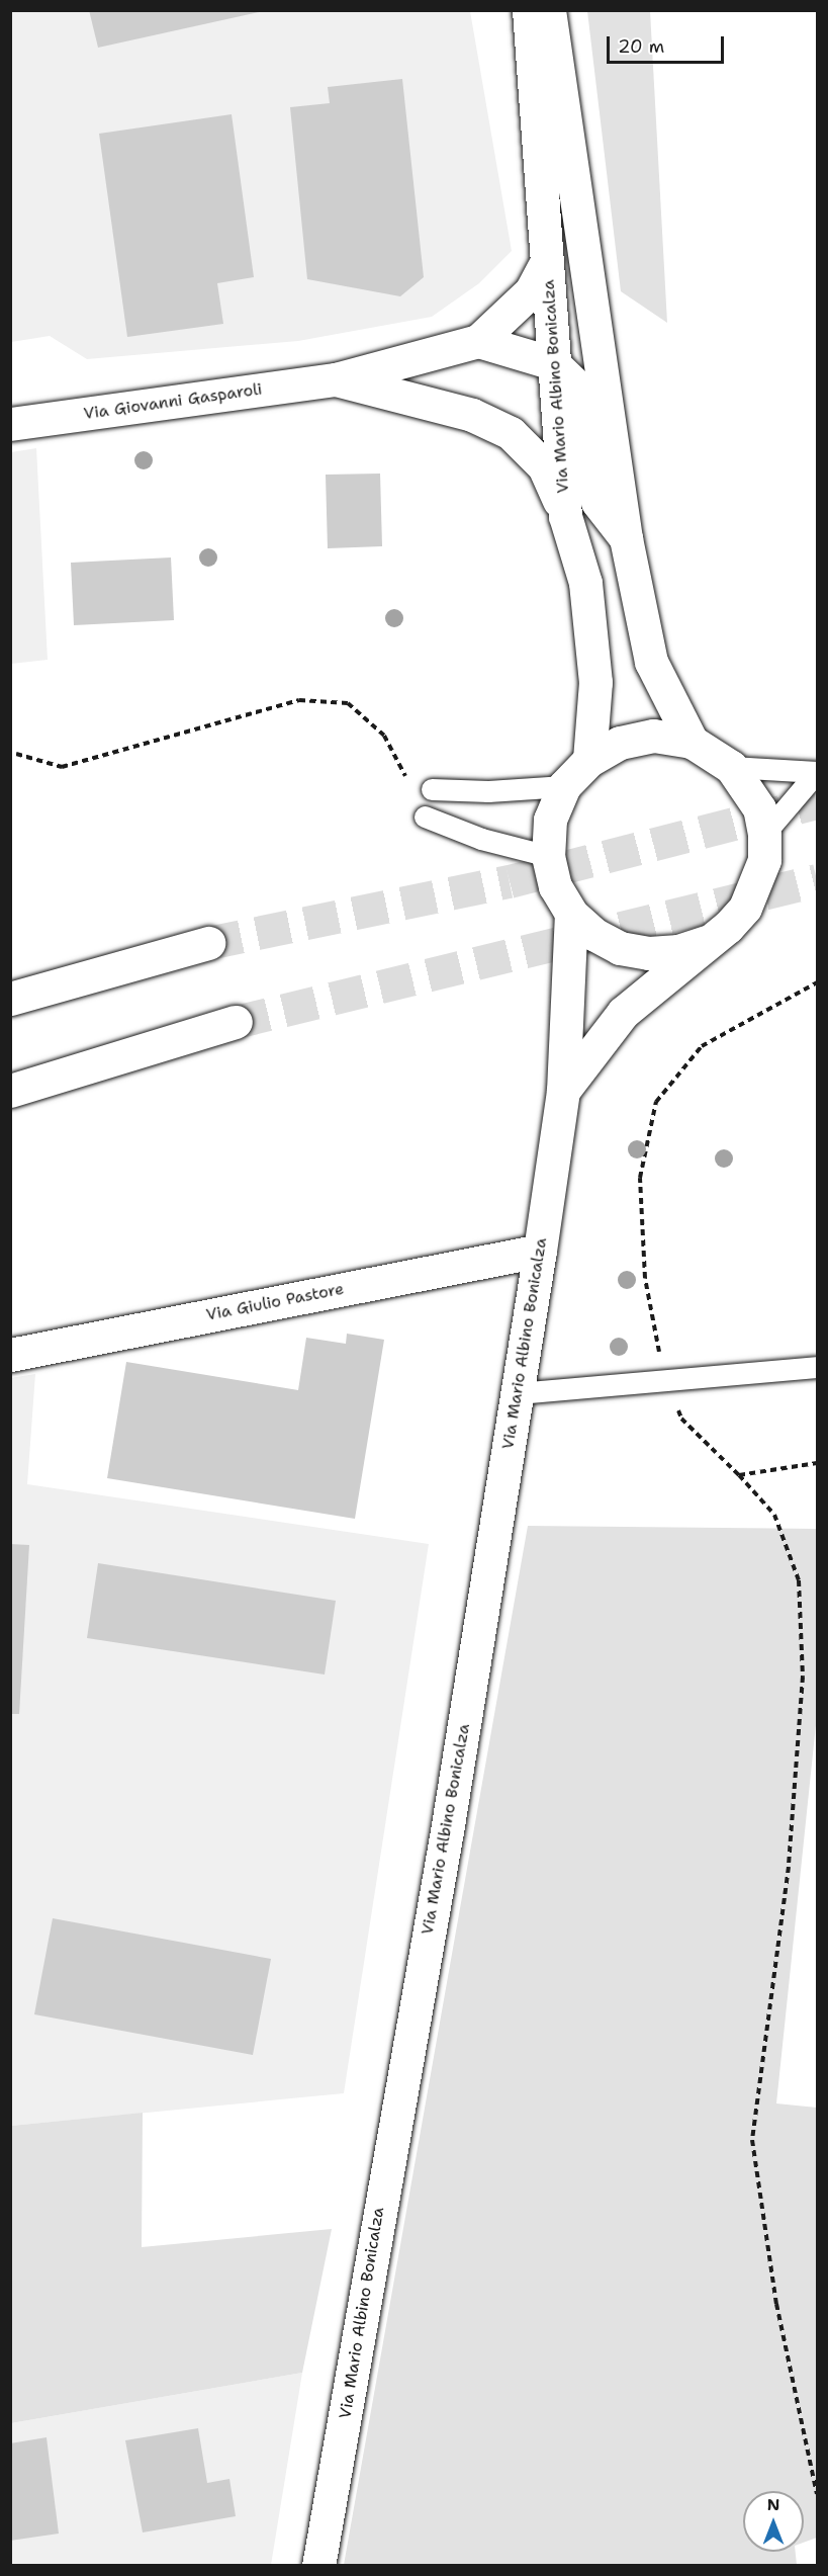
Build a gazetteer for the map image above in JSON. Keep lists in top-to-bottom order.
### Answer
{
  "streets": {
    "main road": ["Via Mario Albino Bonicalza", "Via Giovanni Gasparoli", "Via Giulio Pastore"]
  },
  "crossings": [
    ["Via Mario Albino Bonicalza", "Via Giovanni Gasparoli"],
    ["Via Mario Albino Bonicalza", "Via Giulio Pastore"]
  ],
  "scale_bar": "20 m",
  "north": "top"
}
